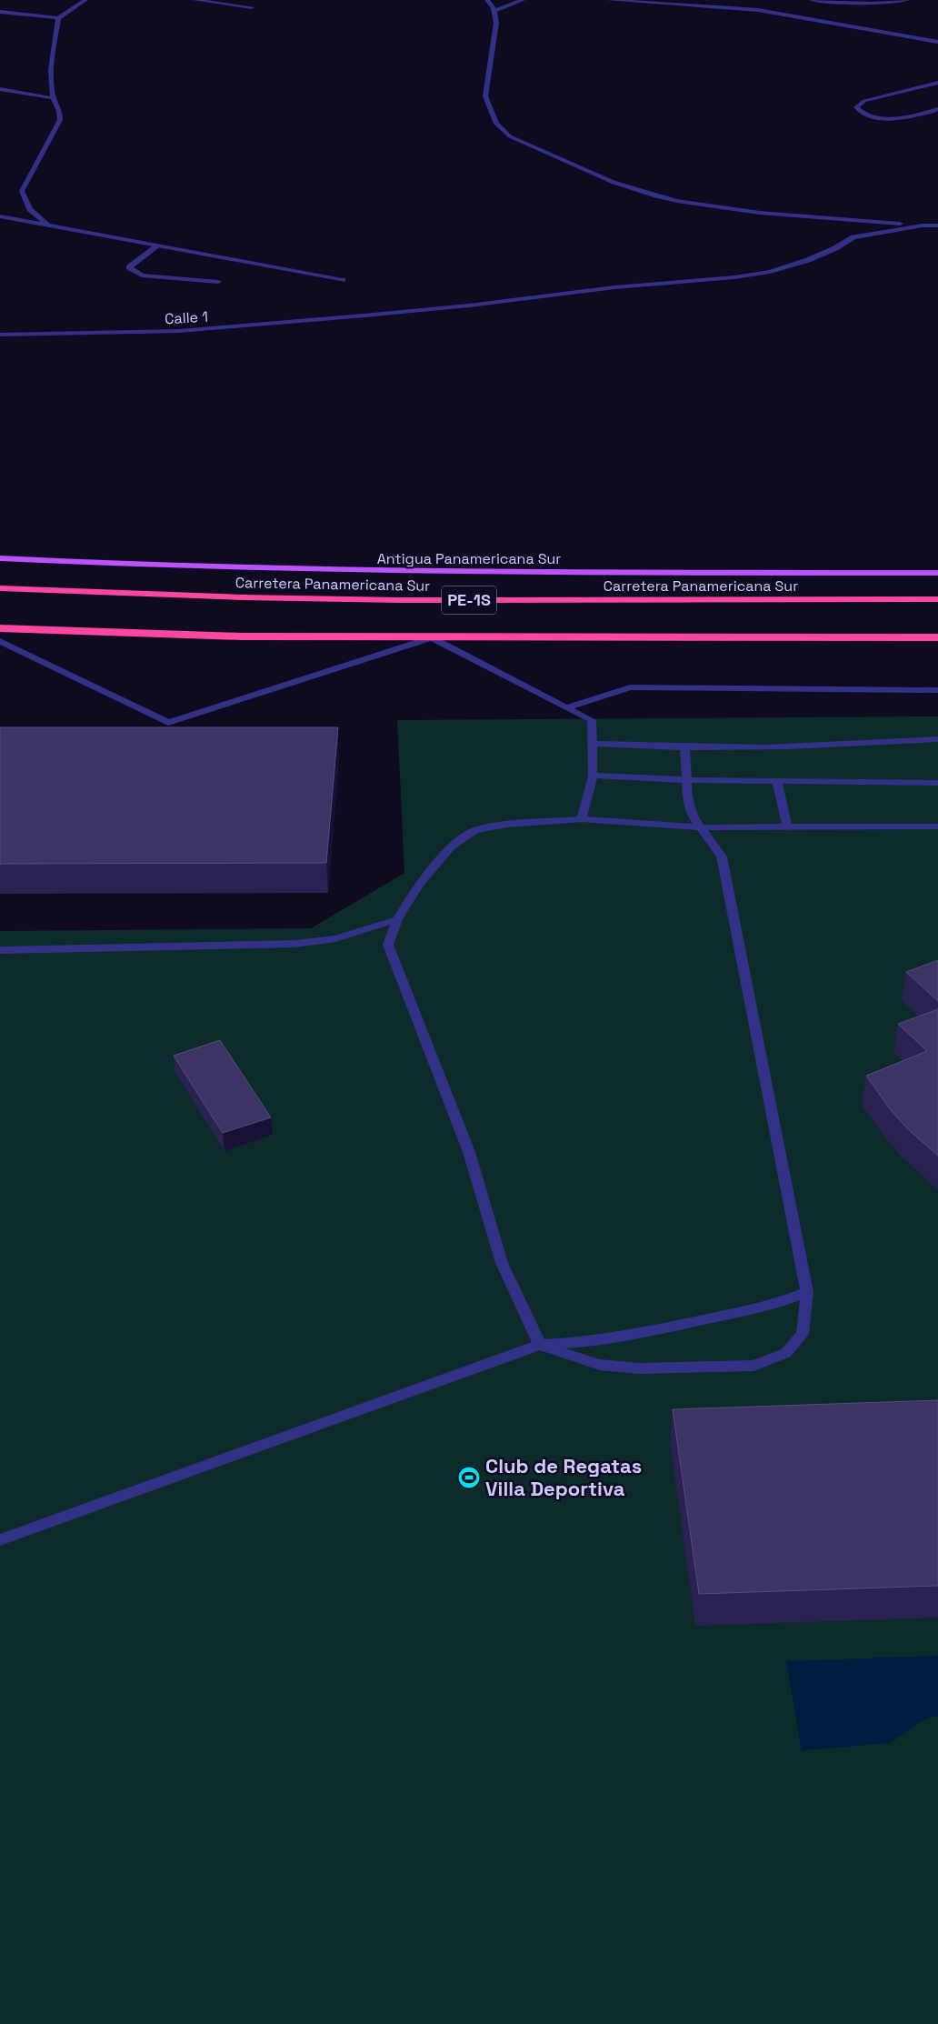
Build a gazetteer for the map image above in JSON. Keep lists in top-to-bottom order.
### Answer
{
  "streets": {
    "highway": ["Carretera Panamericana Sur", "PE-1S"],
    "main road": ["Antigua Panamericana Sur"],
    "street": ["Calle 1"]
  },
  "places": {
    "sports": ["Club de Regatas Villa Deportiva"]
  }
}
